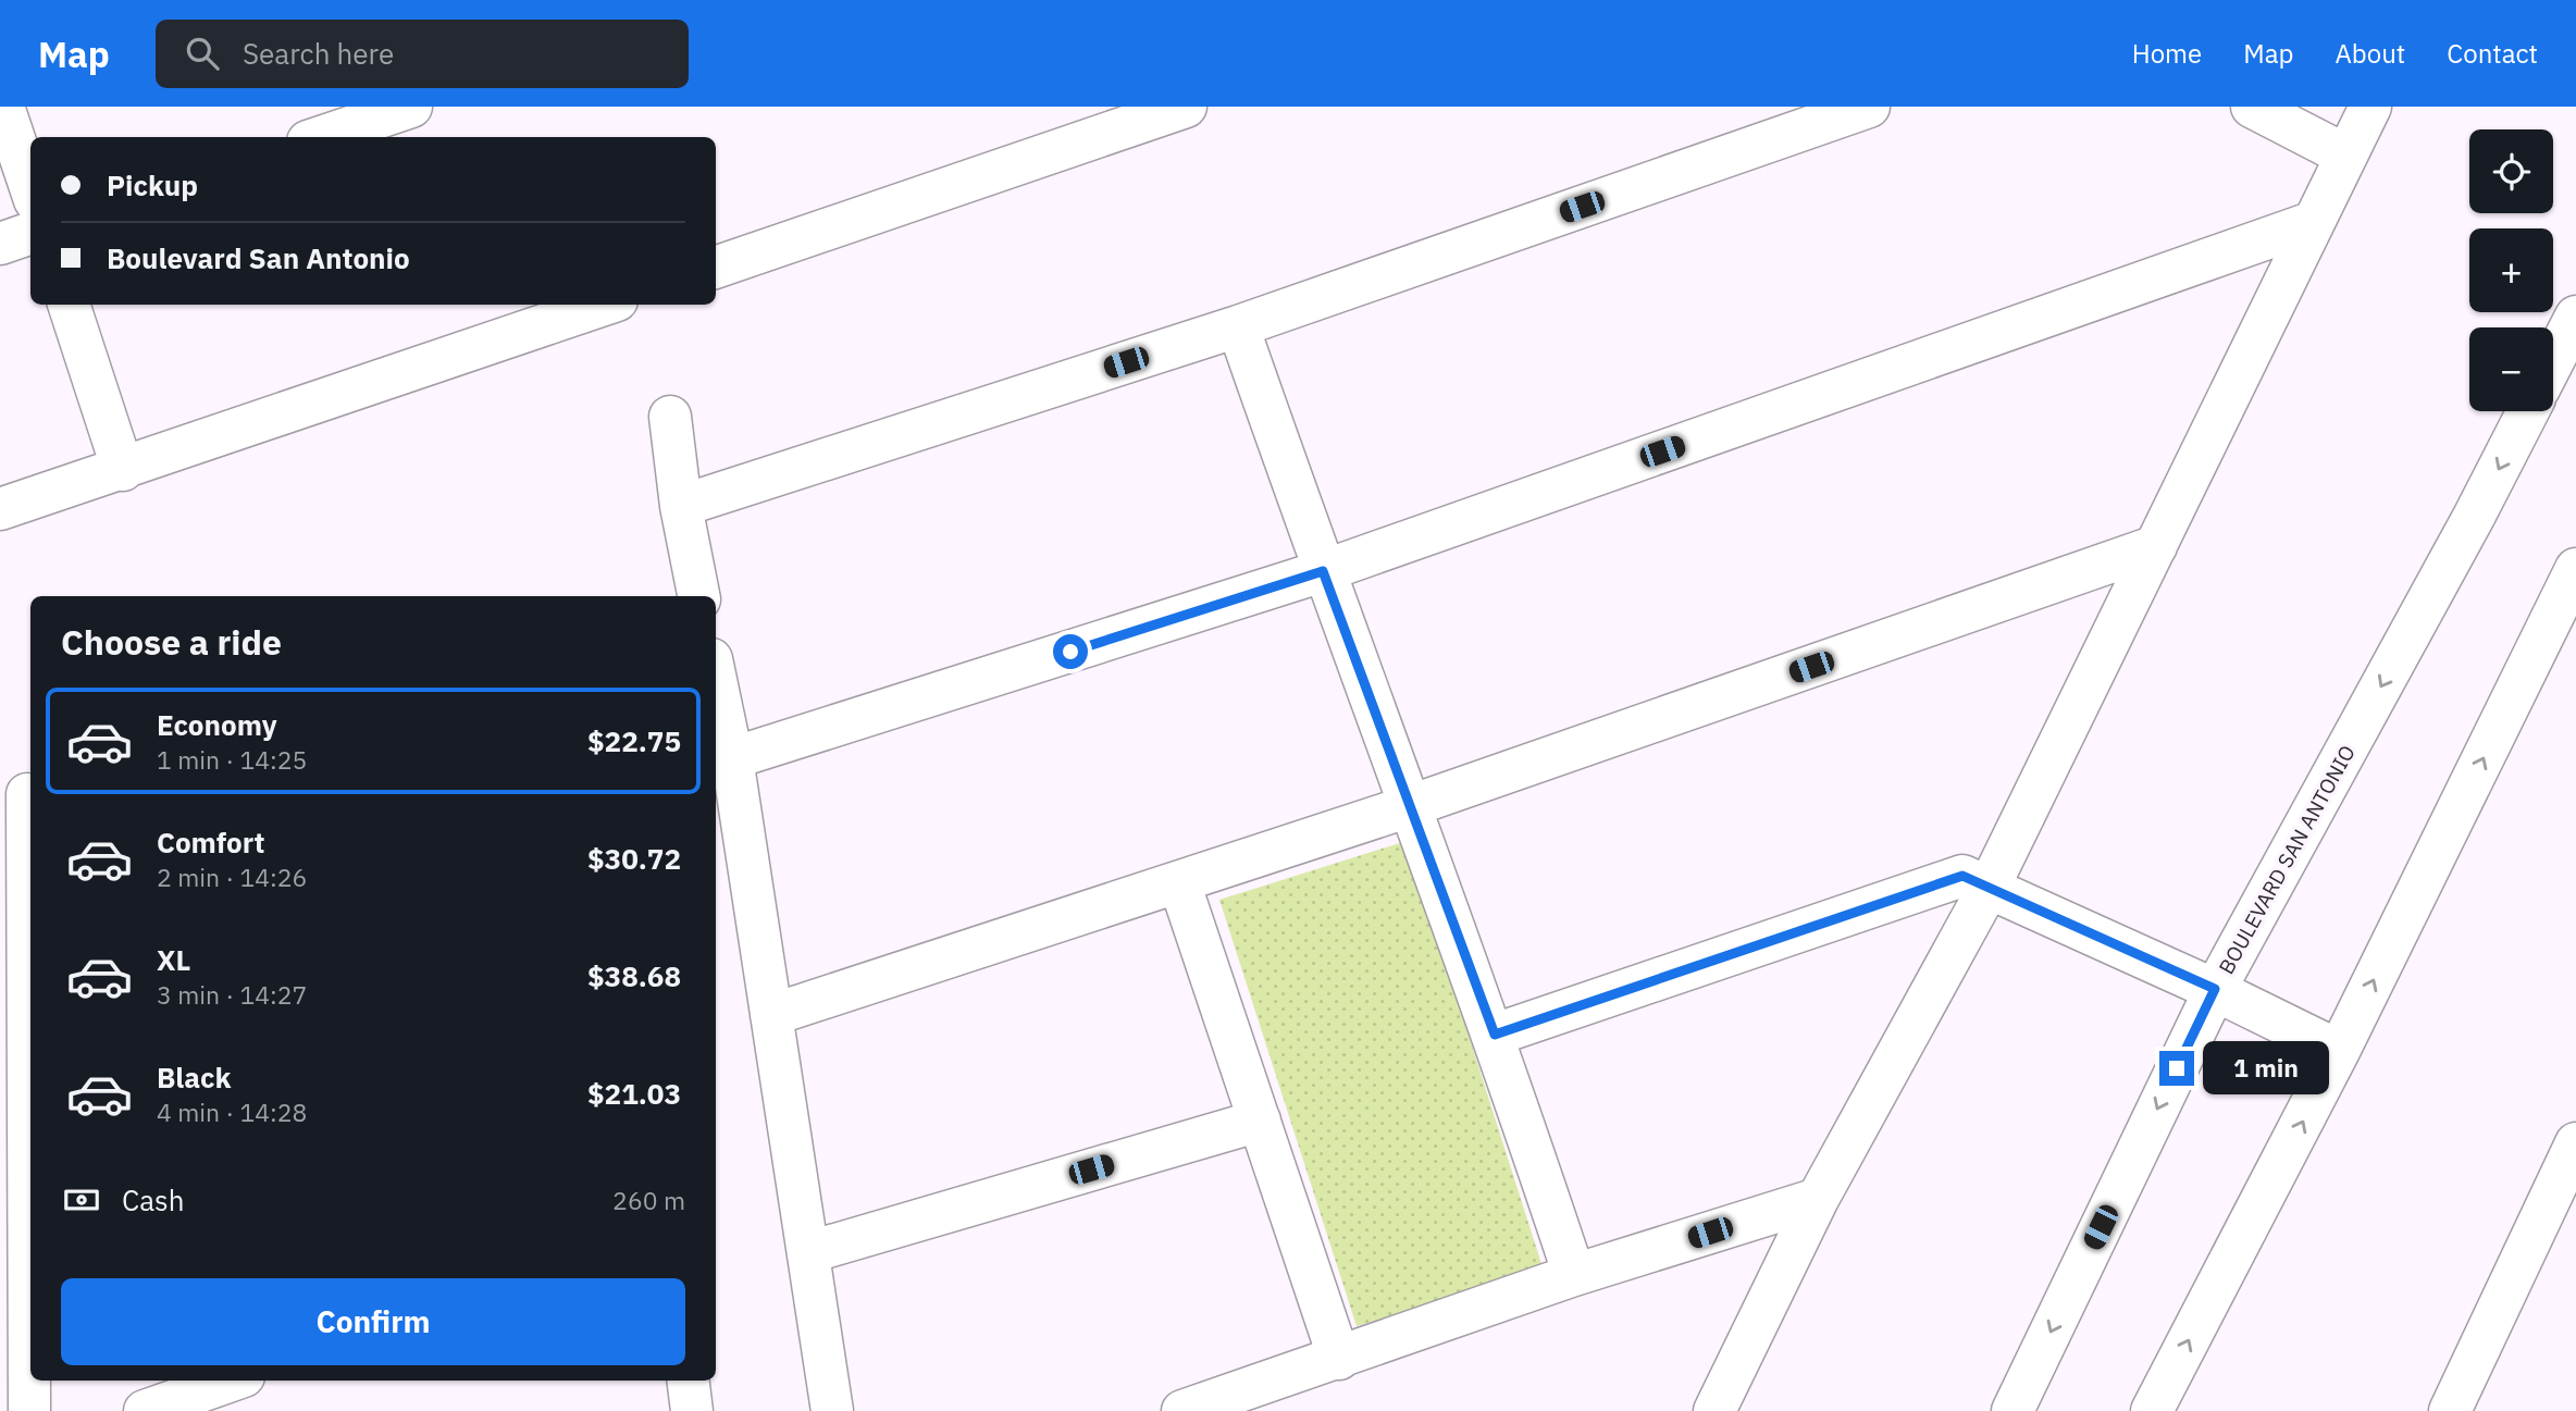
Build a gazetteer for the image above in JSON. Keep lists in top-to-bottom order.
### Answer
{
  "streets": {
    "street": ["BOULEVARD SAN ANTONIO"]
  },
  "page": {
    "header": "Map",
    "search": "Search here",
    "nav": [
      "Home",
      "Map",
      "About",
      "Contact"
    ],
    "map_buttons": ["+", "−"],
    "banner": ["Pickup", "Boulevard San Antonio"],
    "heading": "Choose a ride",
    "list": [
      {
        "name": "Economy",
        "note": "1 min · 14:25",
        "value": "$22.75"
      },
      {
        "name": "Comfort",
        "note": "2 min · 14:26",
        "value": "$30.72"
      },
      {
        "name": "XL",
        "note": "3 min · 14:27",
        "value": "$38.68"
      },
      {
        "name": "Black",
        "note": "4 min · 14:28",
        "value": "$21.03"
      }
    ],
    "bubble": "1 min",
    "pay": ["Cash", "260 m"],
    "buttons": "Confirm"
  }
}
